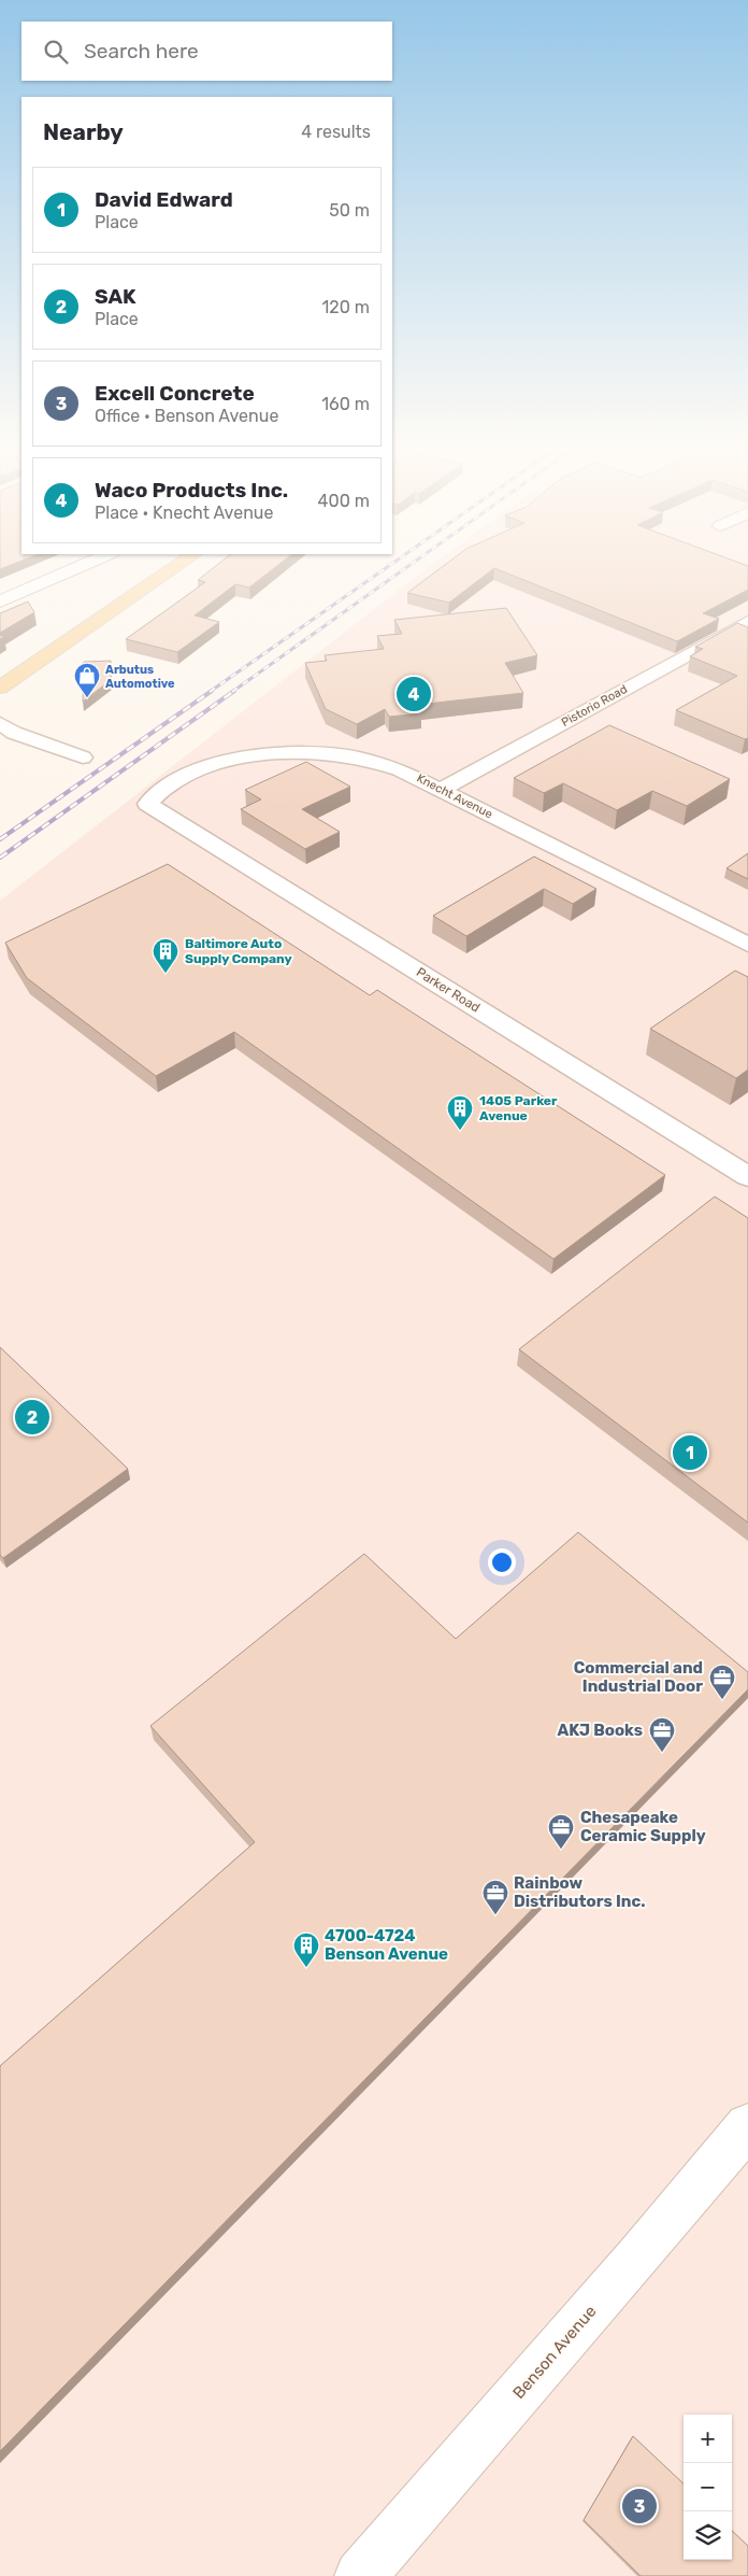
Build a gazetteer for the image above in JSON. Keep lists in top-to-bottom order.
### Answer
{
  "streets": {
    "street": [
      "Pistorio Road",
      "Knecht Avenue",
      "Parker Road",
      "Benson Avenue"
    ]
  },
  "crossings": [
    ["Pistorio Road", "Knecht Avenue"],
    ["Knecht Avenue", "Parker Road"]
  ],
  "places": {
    "shop": ["Arbutus Automotive"],
    "building": ["Baltimore Auto Supply Company", "1405 Parker Avenue", "4700-4724 Benson Avenue"],
    "office": [
      "Commercial and Industrial Door",
      "AKJ Books",
      "Chesapeake Ceramic Supply",
      "Rainbow Distributors Inc."
    ]
  },
  "page": {
    "search": "Search here",
    "heading": ["Nearby", "4 results"],
    "list": [
      {
        "mark": "1",
        "name": "David Edward",
        "note": "Place",
        "value": "50 m"
      },
      {
        "mark": "2",
        "name": "SAK",
        "note": "Place",
        "value": "120 m"
      },
      {
        "mark": "3",
        "name": "Excell Concrete",
        "note": "Office · Benson Avenue",
        "value": "160 m"
      },
      {
        "mark": "4",
        "name": "Waco Products Inc.",
        "note": "Place · Knecht Avenue",
        "value": "400 m"
      }
    ],
    "pins": [
      "4",
      "2",
      "1",
      "3"
    ],
    "map_buttons": ["+", "−"]
  }
}
